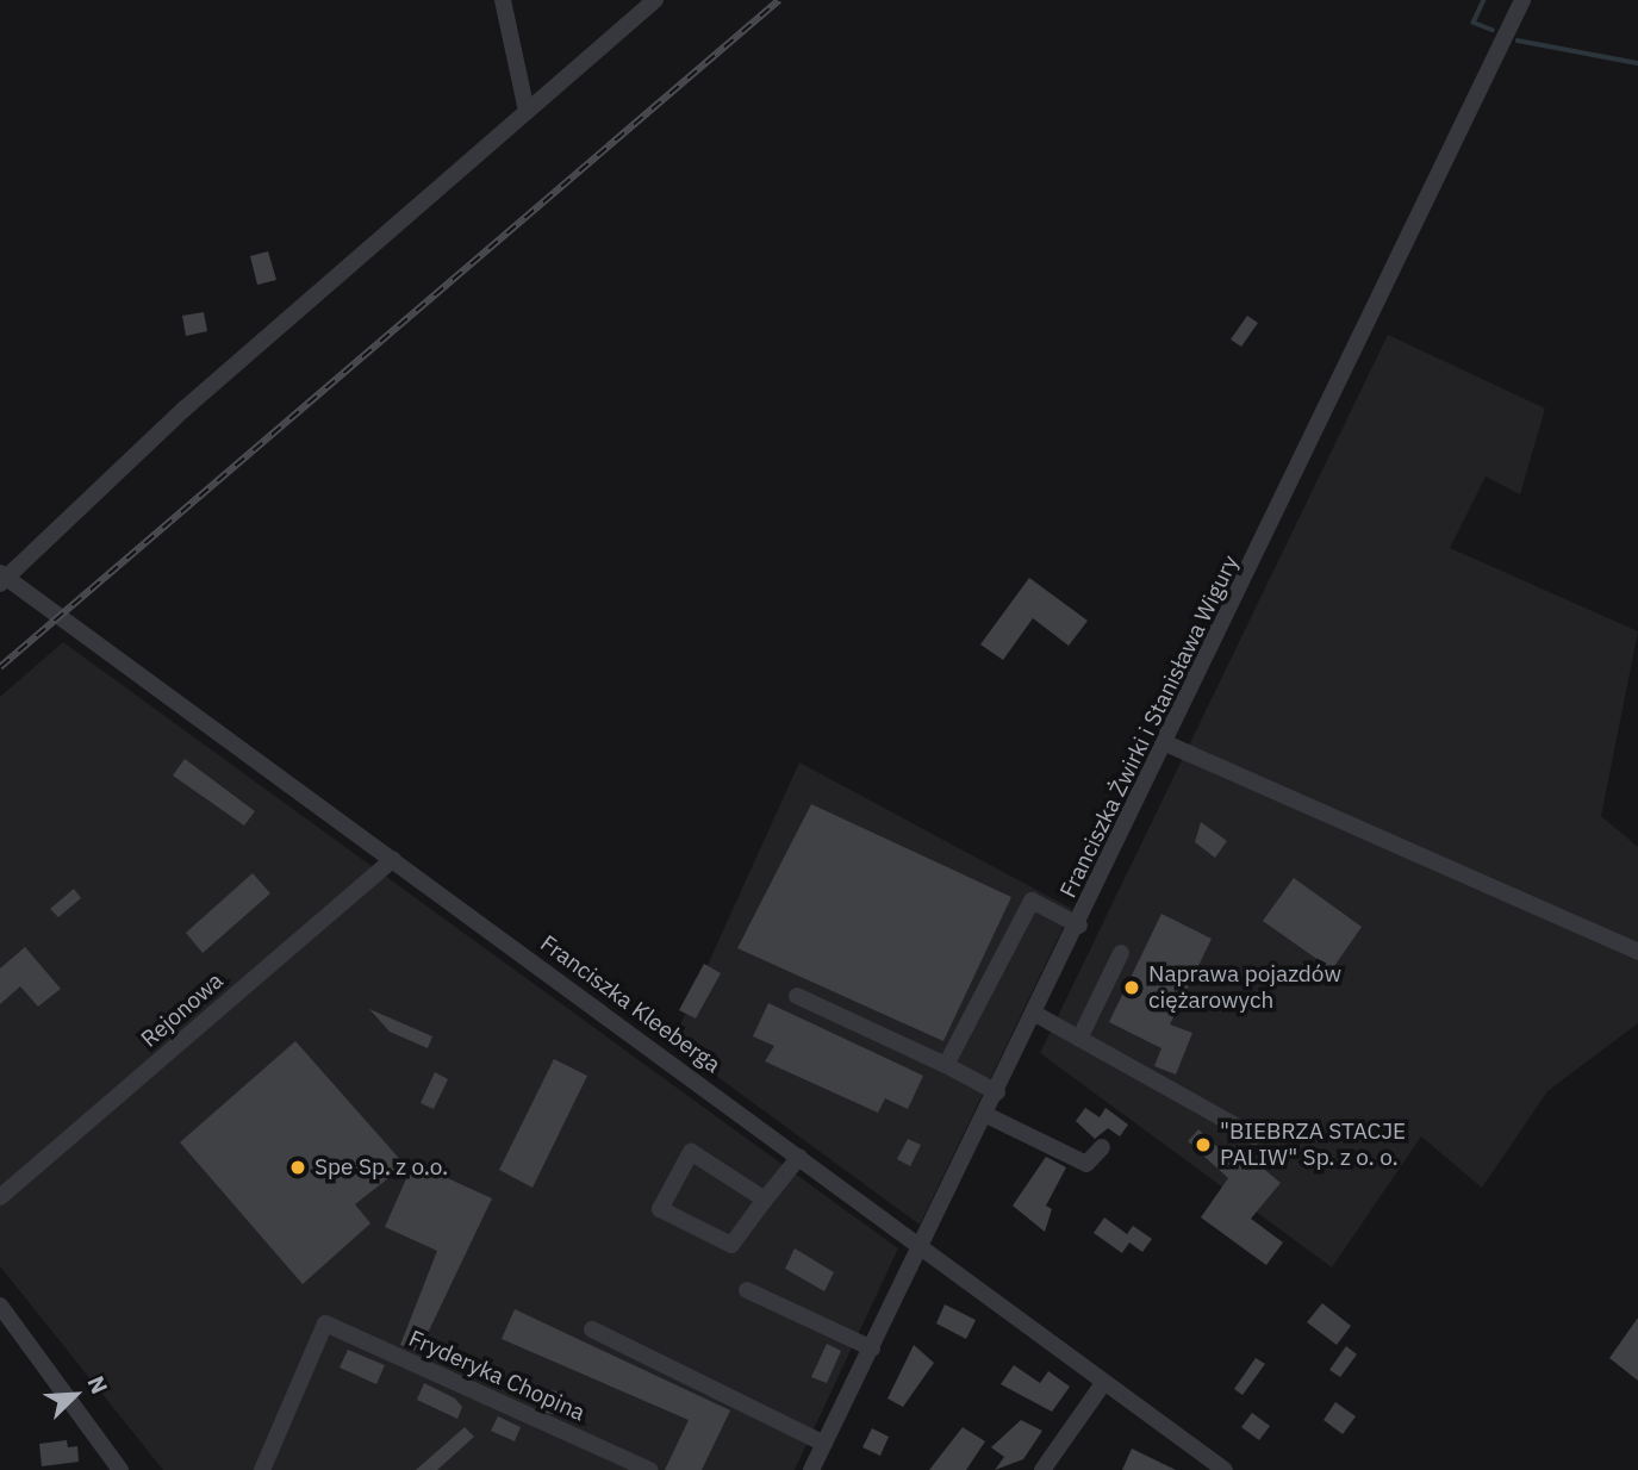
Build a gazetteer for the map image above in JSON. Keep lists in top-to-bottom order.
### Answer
{
  "streets": {
    "street": [
      "Franciszka Żwirki i Stanisława Wigury",
      "Franciszka Kleeberga",
      "Rejonowa",
      "Fryderyka Chopina"
    ]
  },
  "crossings": [
    ["Franciszka Żwirki i Stanisława Wigury", "Franciszka Kleeberga"],
    ["Franciszka Kleeberga", "Rejonowa"]
  ],
  "places": ["Naprawa pojazdów ciężarowych", "\"BIEBRZA STACJE PALIW\" Sp. z o. o.", "Spe Sp. z o.o."],
  "north": "top right"
}
